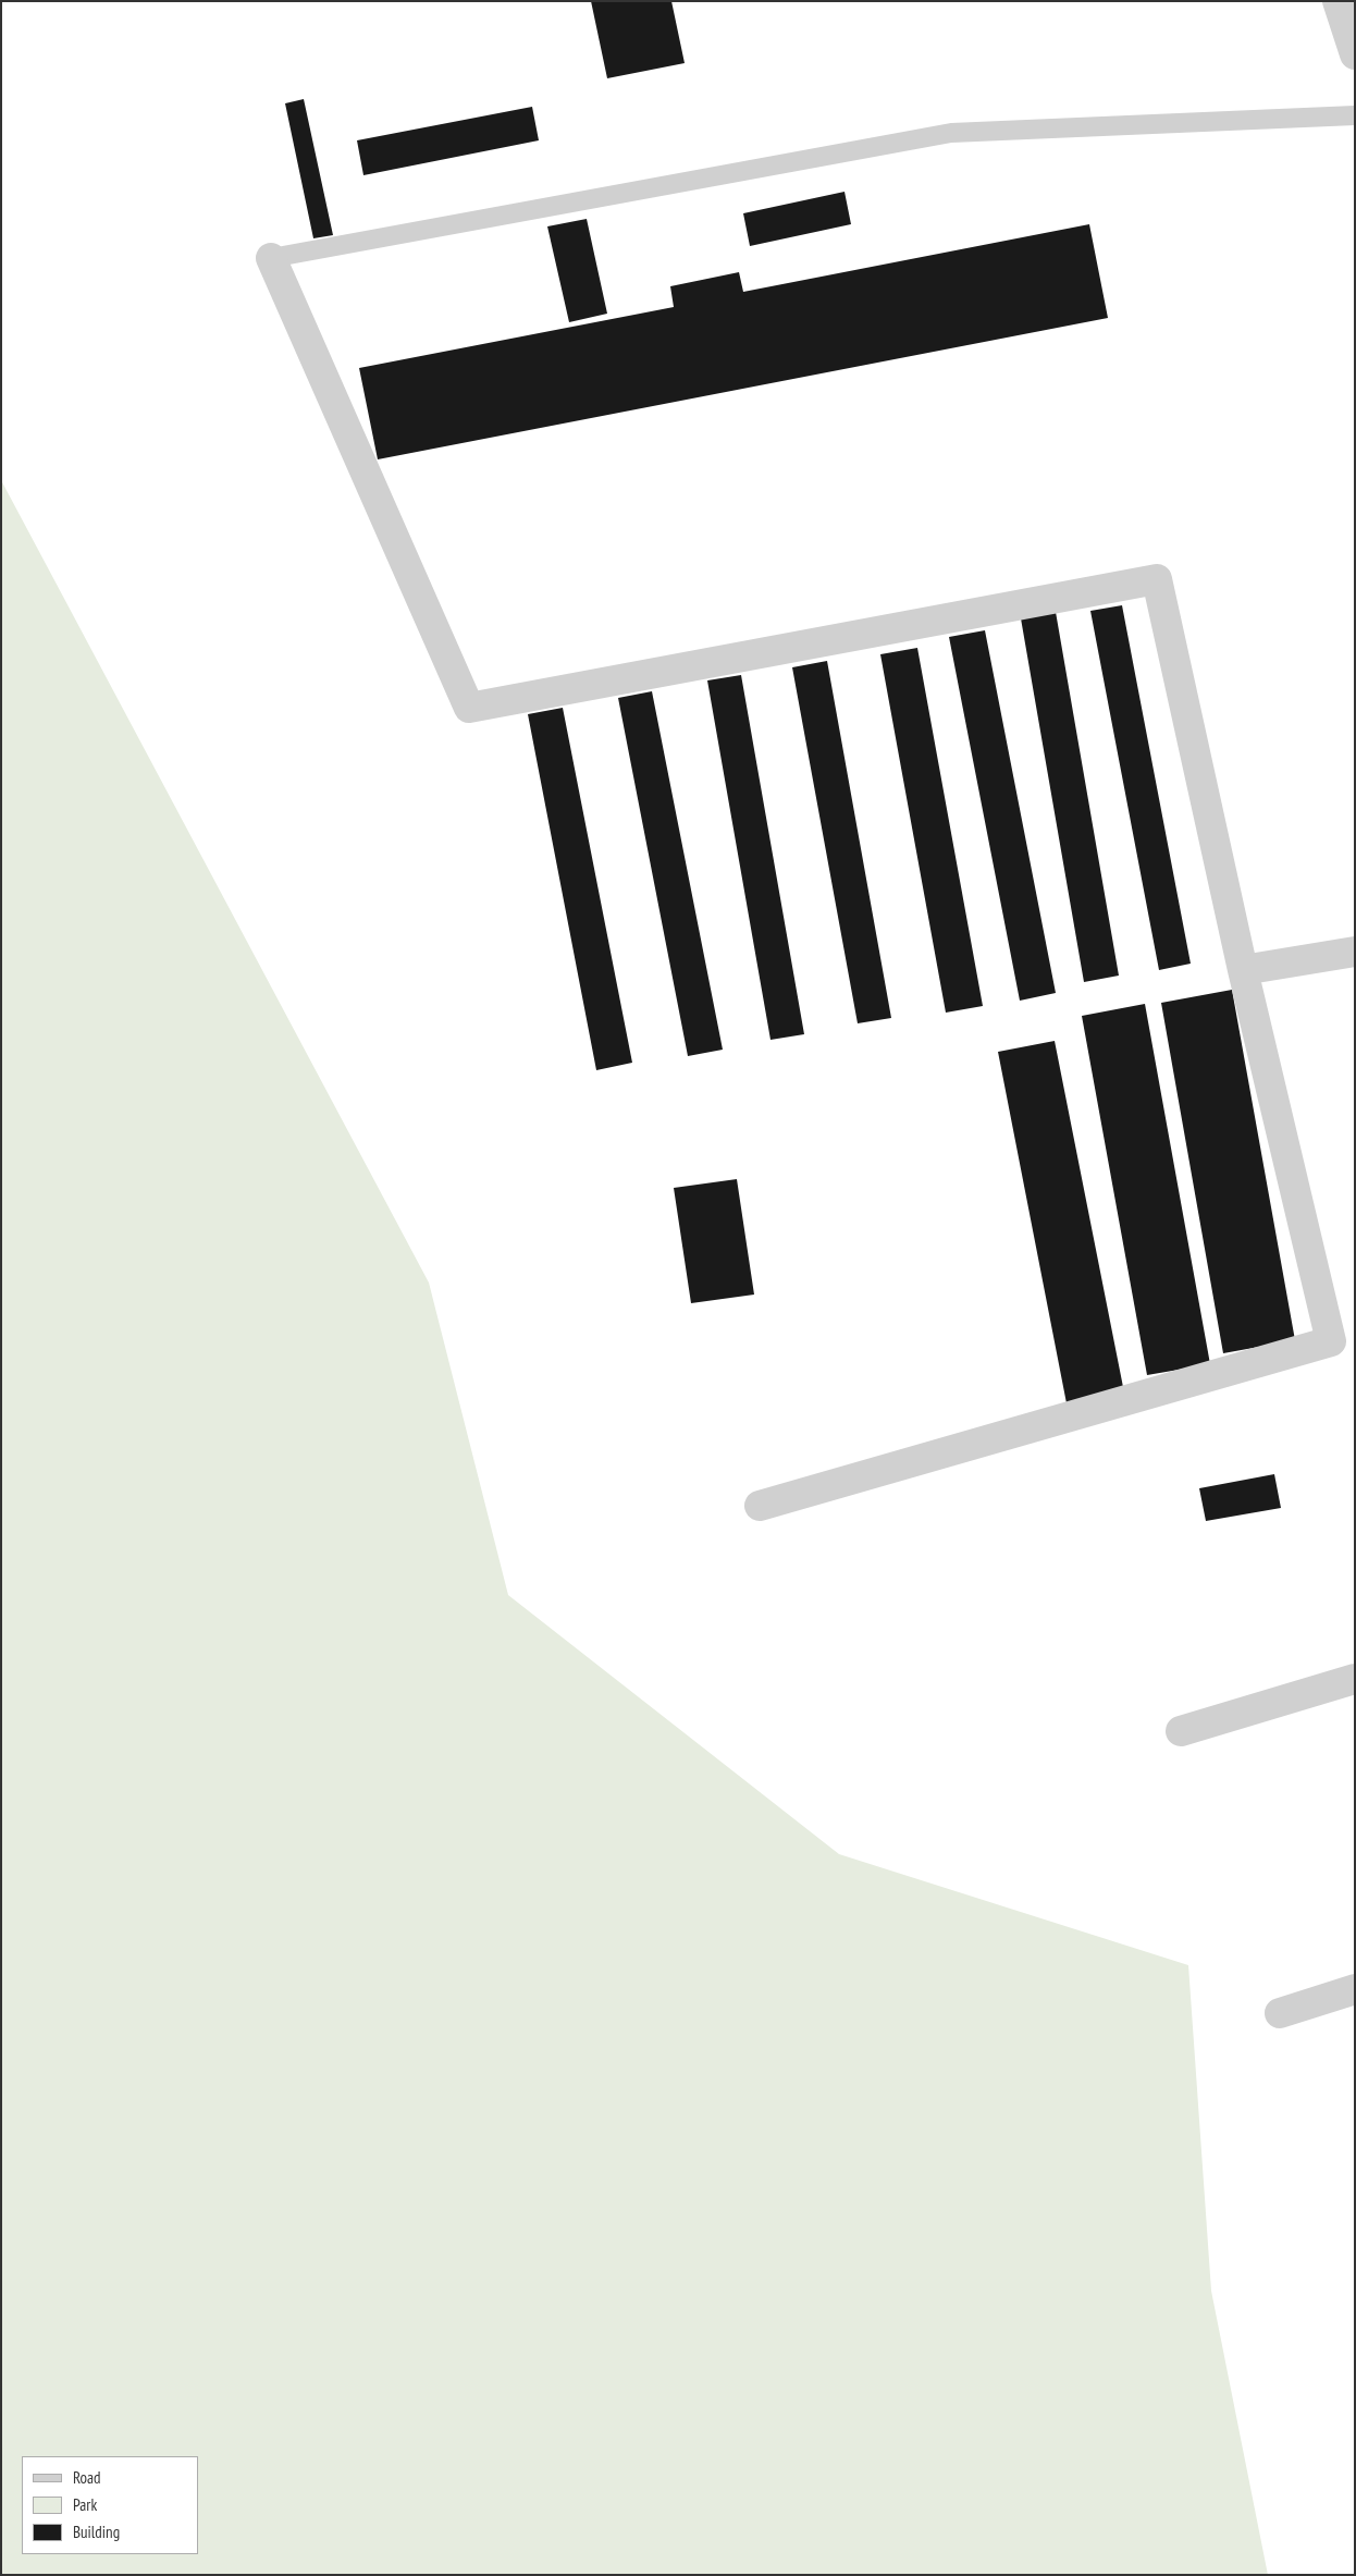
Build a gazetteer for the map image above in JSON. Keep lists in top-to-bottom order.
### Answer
{
  "legend": ["Road", "Park", "Building"]
}
